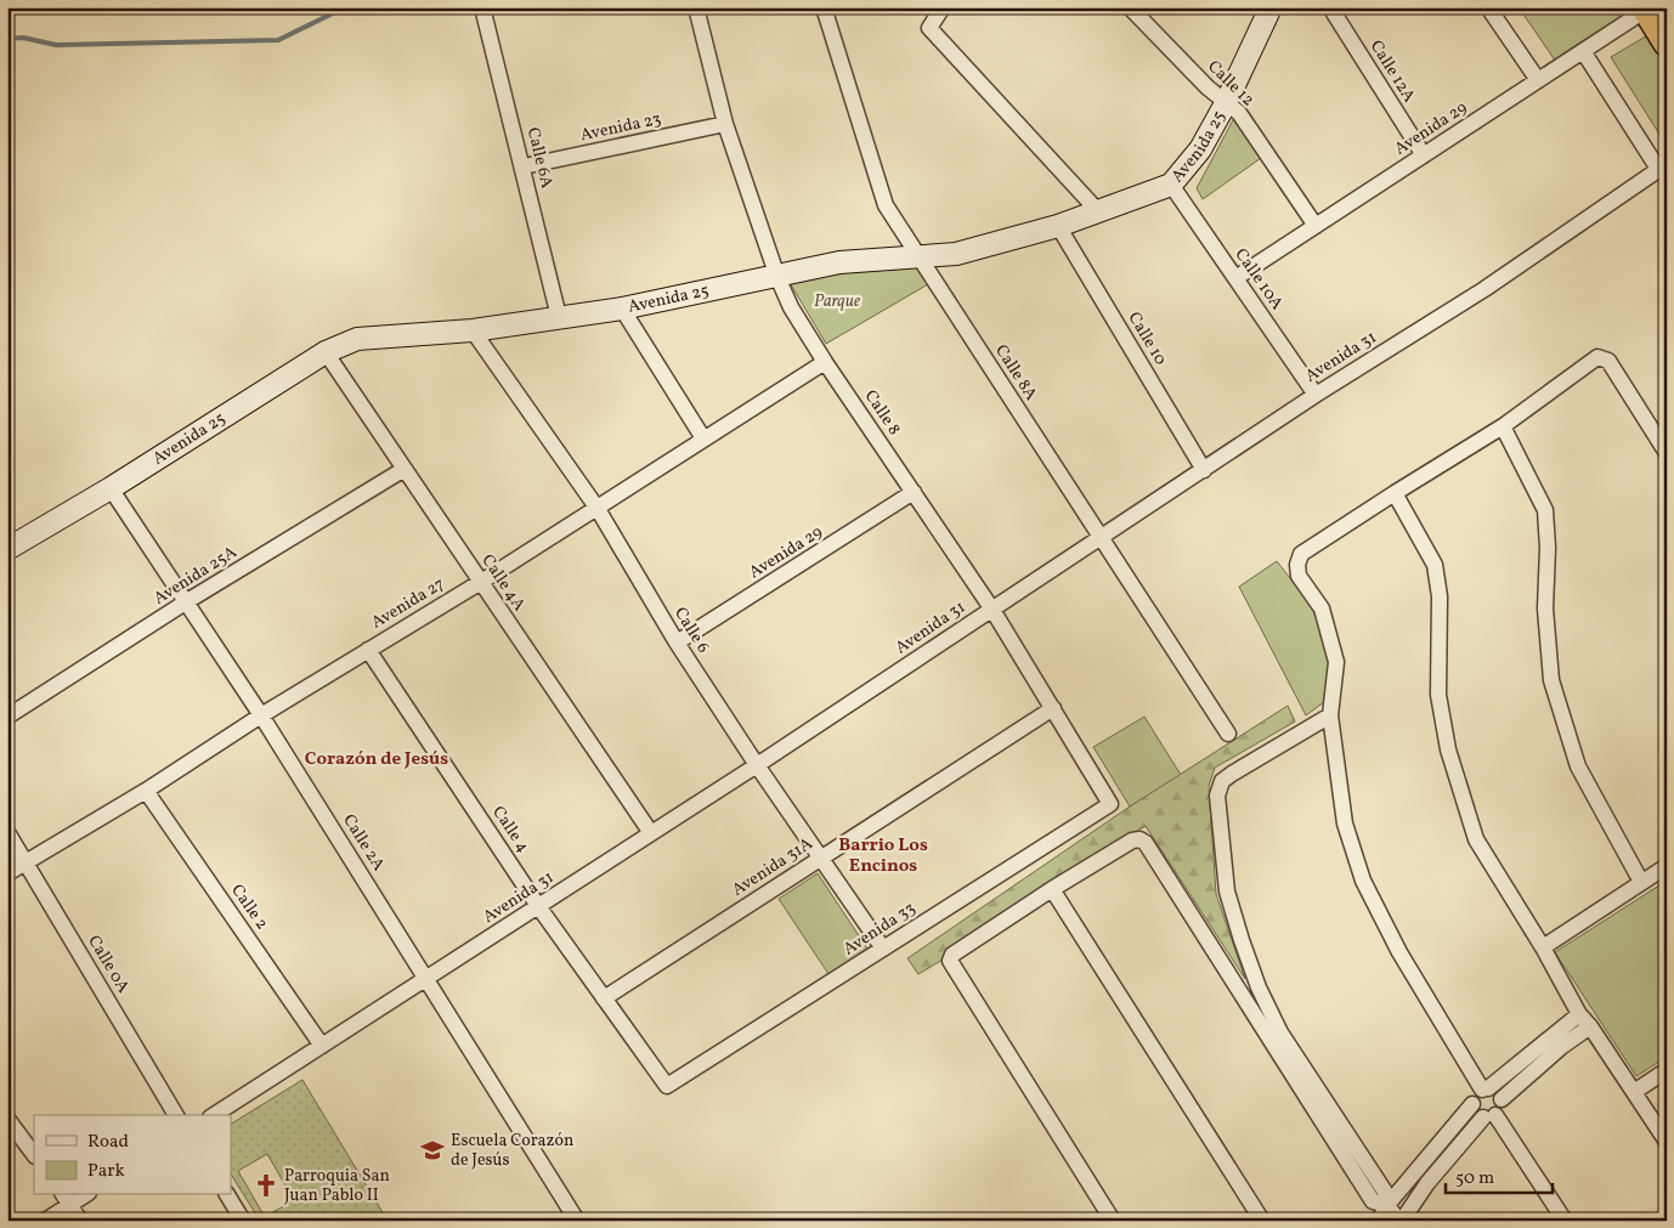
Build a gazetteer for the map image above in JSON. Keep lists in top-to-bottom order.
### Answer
{
  "streets": {
    "street": [
      "Calle 12A",
      "Calle 12",
      "Avenida 23",
      "Avenida 29",
      "Avenida 25",
      "Calle 6A",
      "Calle 10A",
      "Calle 10",
      "Avenida 31",
      "Calle 8A",
      "Calle 8",
      "Avenida 25A",
      "Calle 4A",
      "Avenida 27",
      "Calle 6",
      "Calle 4",
      "Calle 2A",
      "Avenida 31A",
      "Calle 2",
      "Avenida 33",
      "Calle 0A"
    ]
  },
  "crossings": [
    ["Calle 12A", "Avenida 29"],
    ["Calle 12", "Avenida 29"],
    ["Calle 12", "Avenida 25"],
    ["Avenida 23", "Calle 6A"],
    ["Avenida 23", "Calle 8"],
    ["Avenida 29", "Calle 10A"],
    ["Avenida 29", "Calle 8"],
    ["Avenida 29", "Calle 6"],
    ["Avenida 25", "Calle 6A"],
    ["Avenida 25", "Calle 10A"],
    ["Avenida 25", "Calle 10"],
    ["Avenida 25", "Calle 8A"],
    ["Avenida 25", "Calle 8"],
    ["Avenida 25", "Calle 4A"],
    ["Avenida 25", "Calle 6"],
    ["Avenida 25", "Calle 2A"],
    ["Calle 10A", "Avenida 31"],
    ["Calle 10", "Avenida 31"],
    ["Avenida 31", "Calle 8A"],
    ["Avenida 31", "Calle 8"],
    ["Avenida 31", "Calle 4A"],
    ["Avenida 31", "Calle 6"],
    ["Avenida 31", "Calle 4"],
    ["Avenida 31", "Calle 2A"],
    ["Avenida 31", "Calle 2"],
    ["Calle 8", "Avenida 27"],
    ["Calle 8", "Avenida 31A"],
    ["Calle 8", "Avenida 33"],
    ["Avenida 25A", "Calle 4A"],
    ["Avenida 25A", "Calle 2A"],
    ["Calle 4A", "Avenida 27"],
    ["Avenida 27", "Calle 6"],
    ["Avenida 27", "Calle 4"],
    ["Avenida 27", "Calle 2A"],
    ["Avenida 27", "Calle 2"],
    ["Avenida 27", "Calle 0A"],
    ["Calle 6", "Avenida 31A"],
    ["Calle 6", "Avenida 33"],
    ["Calle 4", "Avenida 31A"],
    ["Calle 4", "Avenida 33"]
  ],
  "districts": ["Corazón de Jesús", "Barrio Los Encinos"],
  "parks": ["Parque"],
  "places": {
    "school or university": ["Escuela Corazón de Jesús"],
    "church": ["Parroquia San Juan Pablo II"]
  },
  "legend": ["Road", "Park"],
  "scale_bar": "50 m"
}
